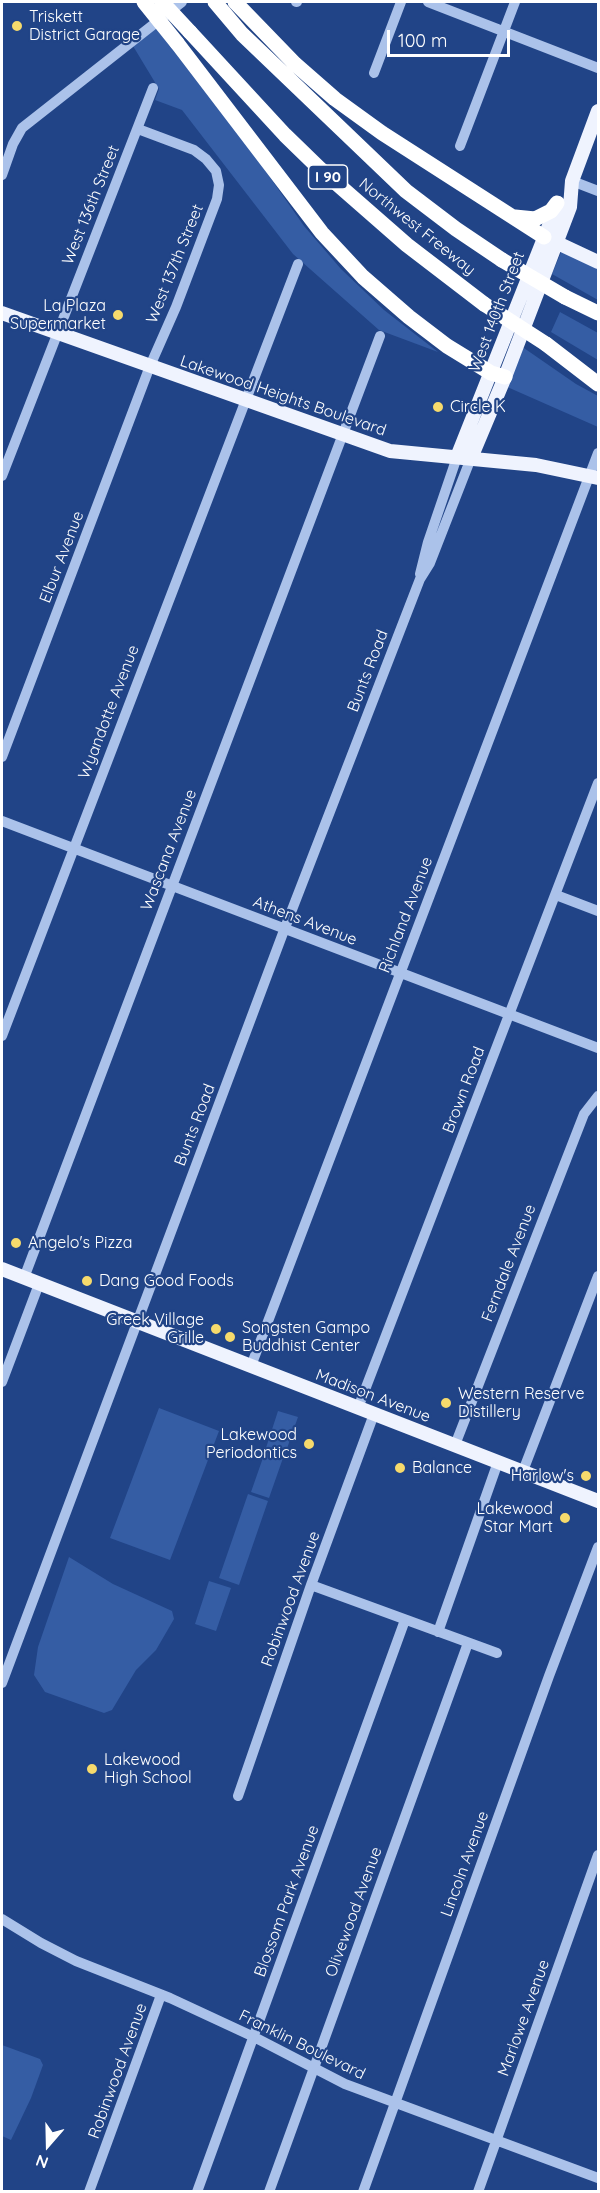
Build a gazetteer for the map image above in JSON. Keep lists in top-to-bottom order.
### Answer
{
  "streets": {
    "highway": ["I 90", "Northwest Freeway"],
    "main road": ["West 140th Street", "Lakewood Heights Boulevard", "Madison Avenue"],
    "street": [
      "West 136th Street",
      "West 137th Street",
      "Elbur Avenue",
      "Bunts Road",
      "Wyandotte Avenue",
      "Wascana Avenue",
      "Richland Avenue",
      "Athens Avenue",
      "Brown Road",
      "Ferndale Avenue",
      "Robinwood Avenue",
      "Lincoln Avenue",
      "Blossom Park Avenue",
      "Olivewood Avenue",
      "Marlowe Avenue",
      "Franklin Boulevard"
    ]
  },
  "crossings": [
    ["West 136th Street", "West 137th Street"],
    ["West 136th Street", "Lakewood Heights Boulevard"],
    ["West 137th Street", "Lakewood Heights Boulevard"],
    ["West 137th Street", "Elbur Avenue"],
    ["West 140th Street", "Lakewood Heights Boulevard"],
    ["West 140th Street", "Bunts Road"],
    ["Lakewood Heights Boulevard", "Elbur Avenue"],
    ["Lakewood Heights Boulevard", "Bunts Road"],
    ["Lakewood Heights Boulevard", "Wyandotte Avenue"],
    ["Lakewood Heights Boulevard", "Wascana Avenue"],
    ["Lakewood Heights Boulevard", "Richland Avenue"],
    ["Bunts Road", "Athens Avenue"],
    ["Bunts Road", "Madison Avenue"],
    ["Wyandotte Avenue", "Athens Avenue"],
    ["Wascana Avenue", "Athens Avenue"],
    ["Wascana Avenue", "Madison Avenue"],
    ["Richland Avenue", "Athens Avenue"],
    ["Richland Avenue", "Madison Avenue"],
    ["Athens Avenue", "Brown Road"],
    ["Brown Road", "Madison Avenue"],
    ["Ferndale Avenue", "Madison Avenue"],
    ["Madison Avenue", "Robinwood Avenue"],
    ["Robinwood Avenue", "Franklin Boulevard"],
    ["Lincoln Avenue", "Franklin Boulevard"],
    ["Blossom Park Avenue", "Franklin Boulevard"],
    ["Olivewood Avenue", "Franklin Boulevard"],
    ["Marlowe Avenue", "Franklin Boulevard"]
  ],
  "places": [
    "Triskett District Garage",
    "La Plaza Supermarket",
    "Circle K",
    "Angelo's Pizza",
    "Dang Good Foods",
    "Greek Village Grille",
    "Songsten Gampo Buddhist Center",
    "Western Reserve Distillery",
    "Lakewood Periodontics",
    "Balance",
    "Harlow's",
    "Lakewood Star Mart",
    "Lakewood High School"
  ],
  "scale_bar": "100 m",
  "north": "bottom"
}
